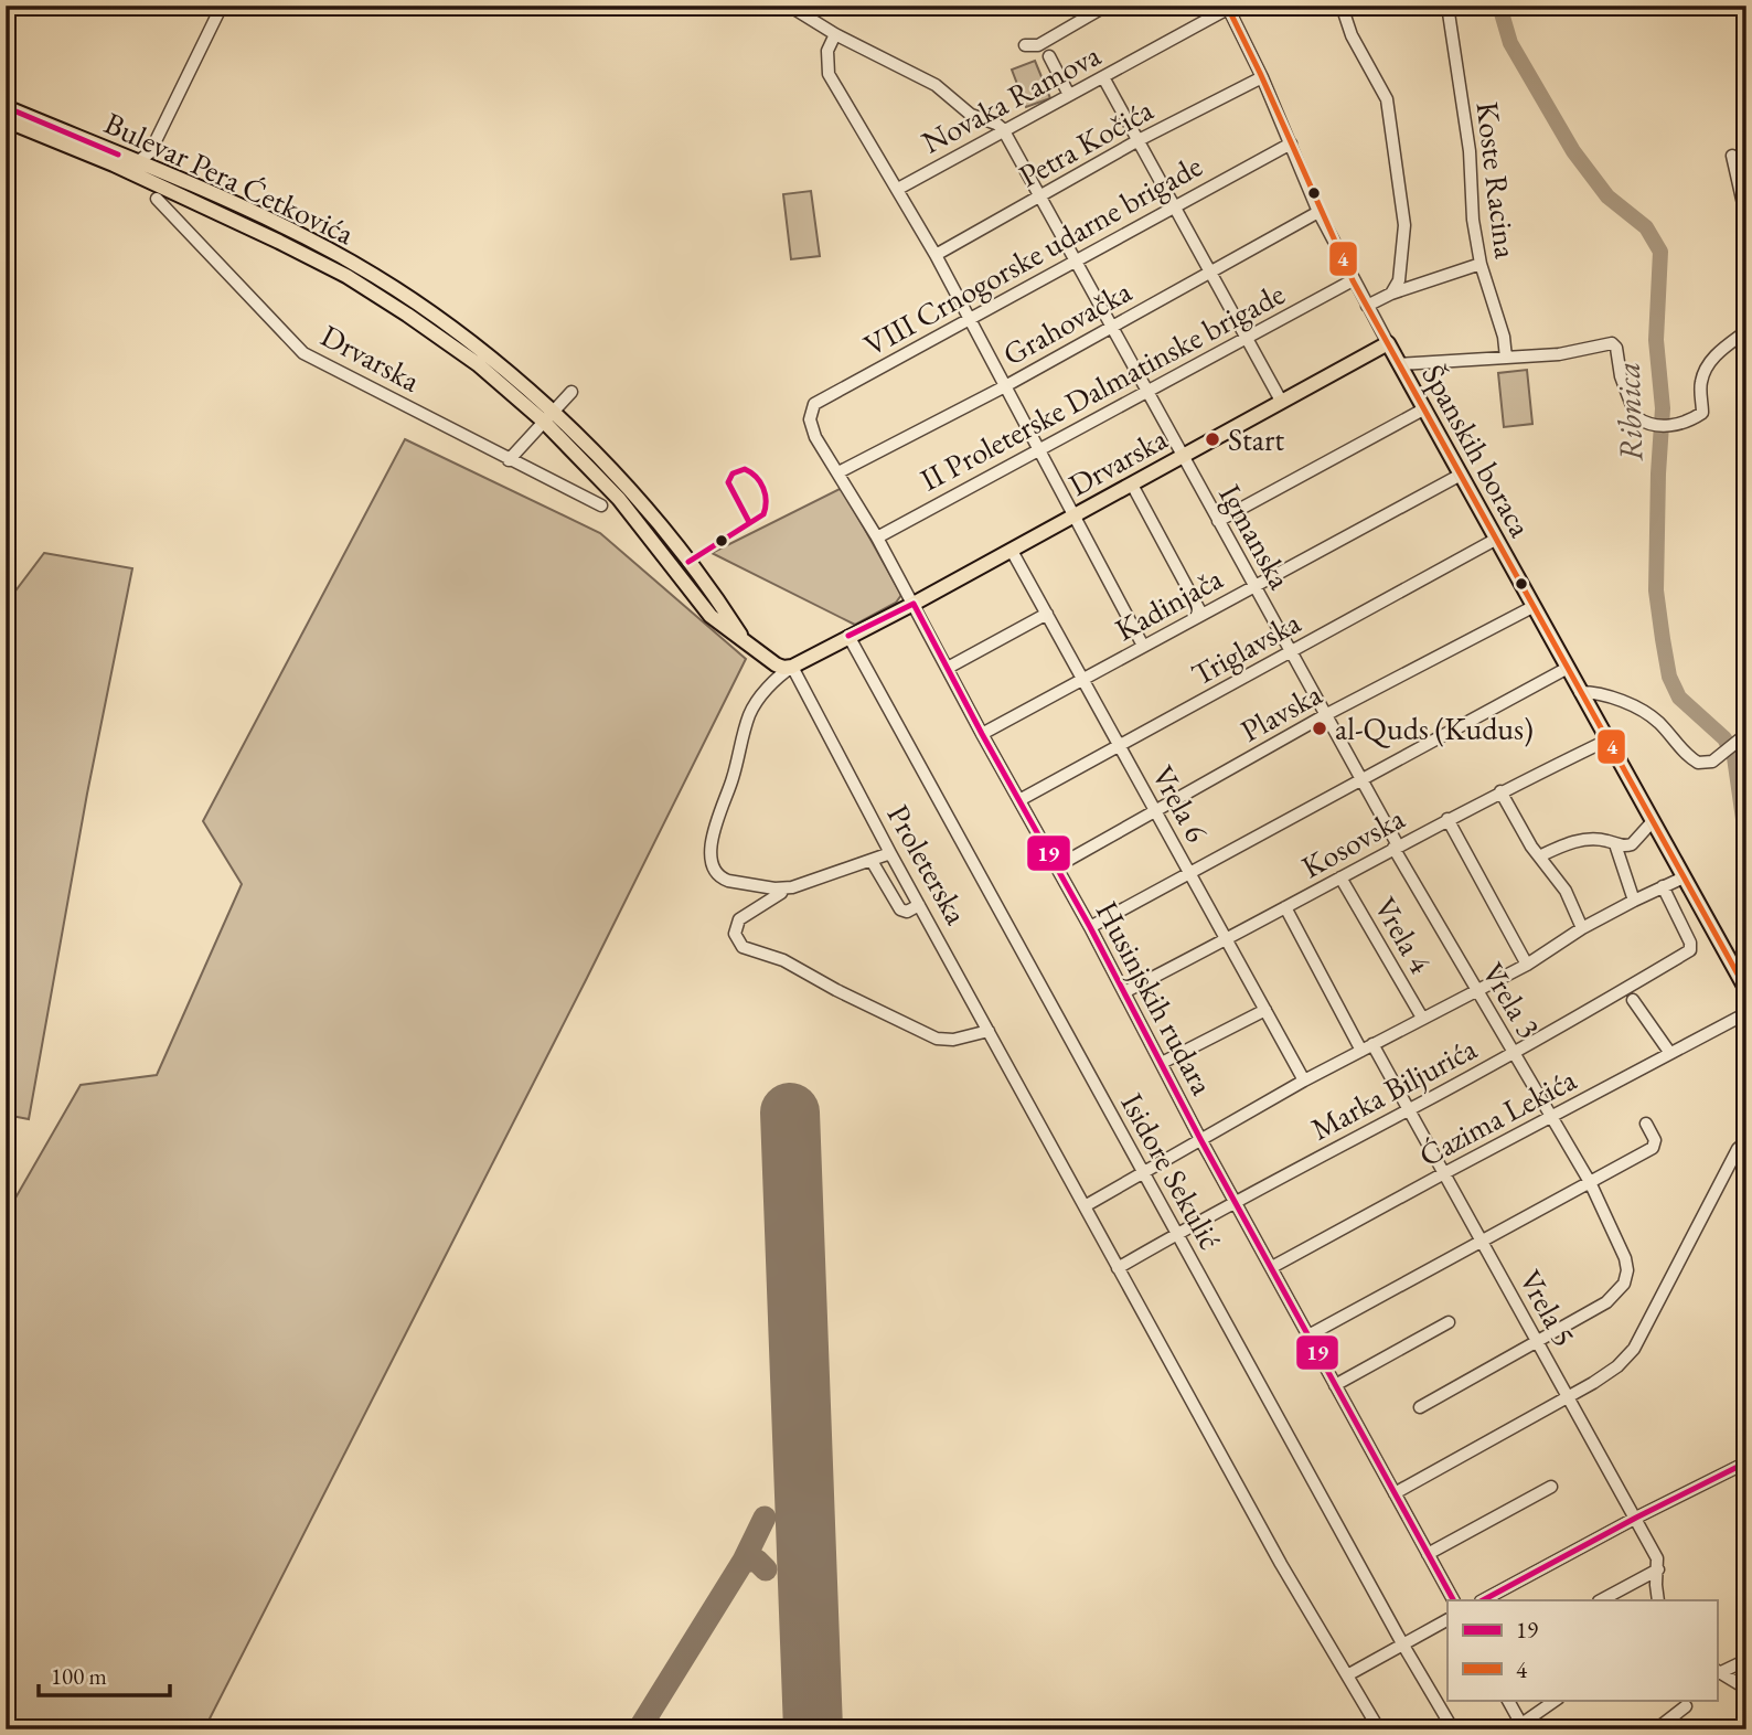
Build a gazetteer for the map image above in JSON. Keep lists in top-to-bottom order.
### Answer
{
  "streets": {
    "main road": ["Bulevar Pera Ćetkovića", "Drvarska", "Španskih boraca"],
    "street": [
      "Novaka Ramova",
      "Petra Kočića",
      "Koste Racina",
      "VIII Crnogorske udarne brigade",
      "Grahovačka",
      "II Proleterske Dalmatinske brigade",
      "Igmanska",
      "Kadinjača",
      "Triglavska",
      "Plavska",
      "Vrela 6",
      "Kosovska",
      "Proleterska",
      "Vrela 4",
      "Husinjskih rudara",
      "Vrela 3",
      "Marka Biljurića",
      "Ćazima Lekića",
      "Isidore Sekulić",
      "Vrela 5"
    ]
  },
  "crossings": [
    ["Novaka Ramova", "Španskih boraca"],
    ["Novaka Ramova", "Igmanska"],
    ["Petra Kočića", "Španskih boraca"],
    ["Petra Kočića", "Igmanska"],
    ["Bulevar Pera Ćetkovića", "Proleterska"],
    ["VIII Crnogorske udarne brigade", "Španskih boraca"],
    ["VIII Crnogorske udarne brigade", "Igmanska"],
    ["VIII Crnogorske udarne brigade", "Husinjskih rudara"],
    ["Grahovačka", "Španskih boraca"],
    ["Grahovačka", "Igmanska"],
    ["Grahovačka", "Husinjskih rudara"],
    ["Drvarska", "Španskih boraca"],
    ["Drvarska", "Igmanska"],
    ["Drvarska", "Vrela 6"],
    ["Drvarska", "Husinjskih rudara"],
    ["II Proleterske Dalmatinske brigade", "Španskih boraca"],
    ["II Proleterske Dalmatinske brigade", "Igmanska"],
    ["II Proleterske Dalmatinske brigade", "Husinjskih rudara"],
    ["Španskih boraca", "Kadinjača"],
    ["Španskih boraca", "Triglavska"],
    ["Španskih boraca", "Plavska"],
    ["Španskih boraca", "Kosovska"],
    ["Igmanska", "Kadinjača"],
    ["Igmanska", "Triglavska"],
    ["Igmanska", "Plavska"],
    ["Igmanska", "Kosovska"],
    ["Igmanska", "Vrela 3"],
    ["Kadinjača", "Vrela 6"],
    ["Kadinjača", "Husinjskih rudara"],
    ["Triglavska", "Vrela 6"],
    ["Triglavska", "Husinjskih rudara"],
    ["Plavska", "Vrela 6"],
    ["Plavska", "Husinjskih rudara"],
    ["Vrela 6", "Kosovska"],
    ["Kosovska", "Vrela 4"],
    ["Kosovska", "Husinjskih rudara"],
    ["Kosovska", "Vrela 3"],
    ["Proleterska", "Marka Biljurića"],
    ["Husinjskih rudara", "Marka Biljurića"],
    ["Husinjskih rudara", "Ćazima Lekića"],
    ["Vrela 3", "Marka Biljurića"],
    ["Vrela 3", "Ćazima Lekića"],
    ["Vrela 3", "Vrela 5"],
    ["Marka Biljurića", "Isidore Sekulić"],
    ["Marka Biljurića", "Vrela 5"],
    ["Ćazima Lekića", "Vrela 5"]
  ],
  "water": ["Ribnica"],
  "places": ["Start", "al-Quds (Kudus)"],
  "lines": ["transit line 4", "transit line 19"],
  "legend": ["19", "4"],
  "scale_bar": "100 m"
}
